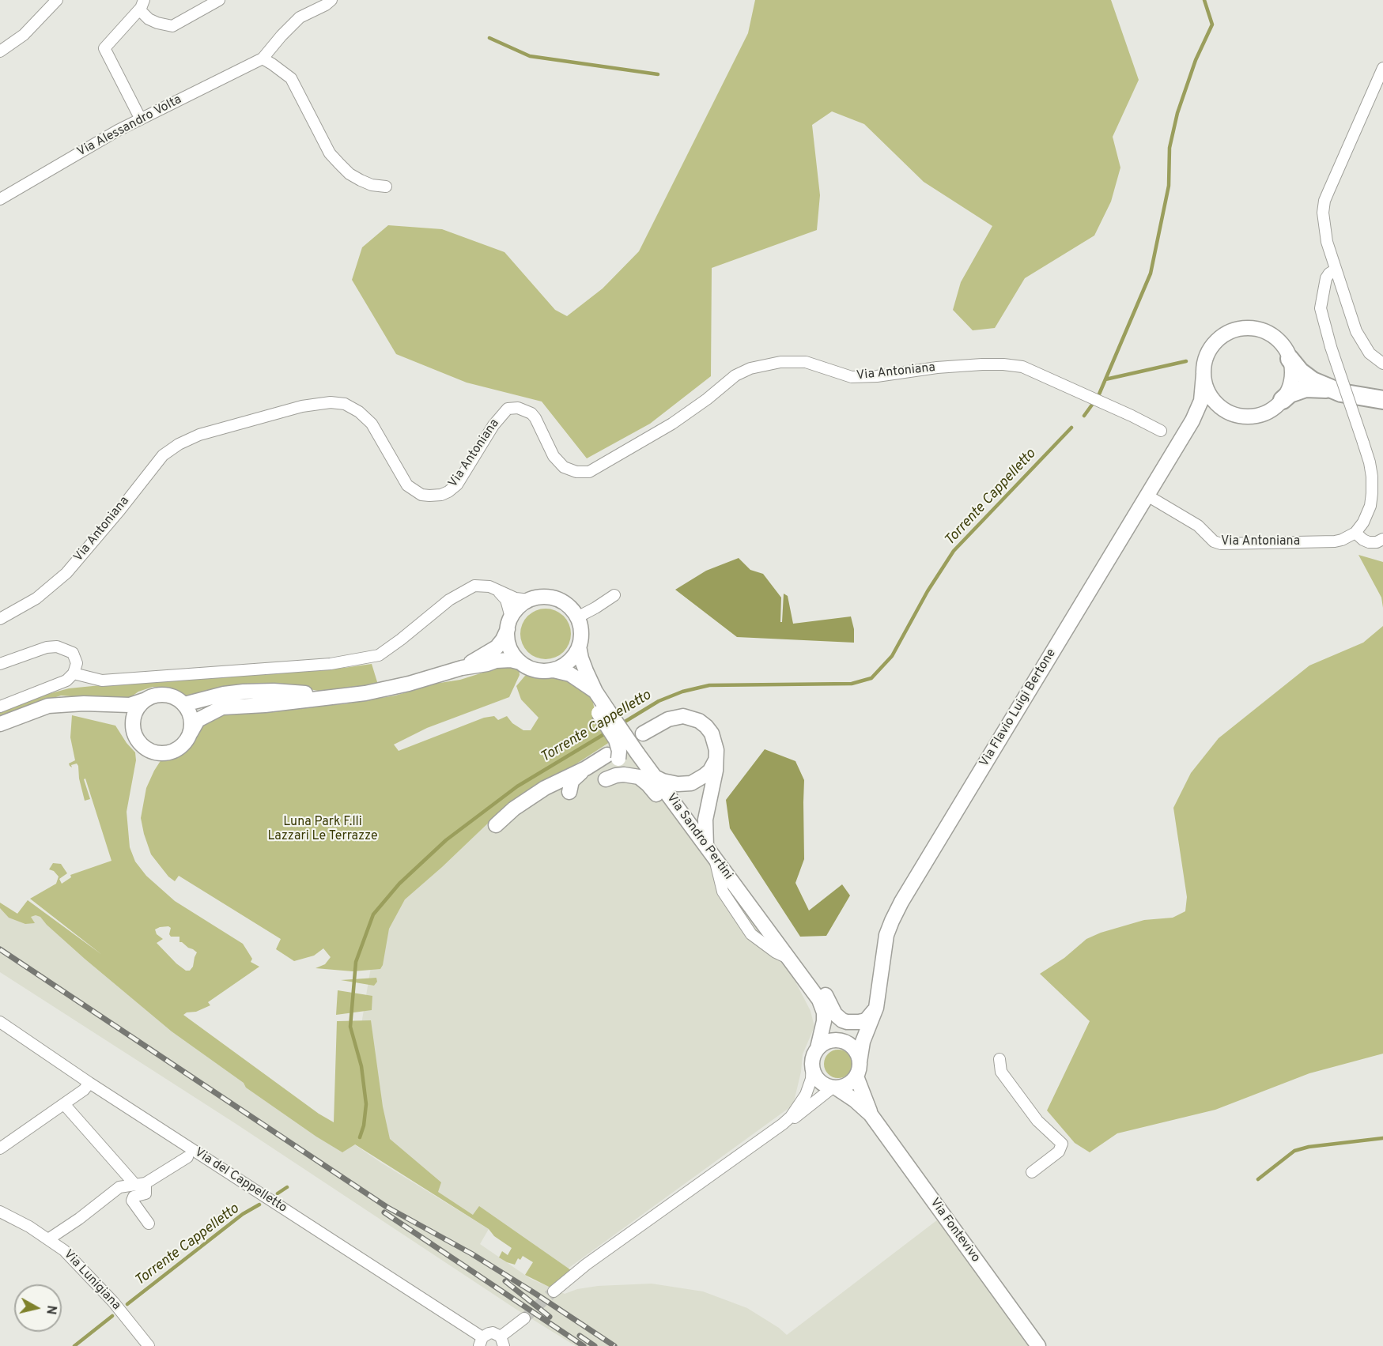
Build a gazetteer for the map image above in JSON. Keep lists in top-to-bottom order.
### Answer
{
  "streets": {
    "street": [
      "Via Alessandro Volta",
      "Via Antoniana",
      "Via Flavio Luigi Bertone",
      "Via Sandro Pertini",
      "Via del Cappelletto",
      "Via Fontevivo",
      "Via Lunigiana"
    ]
  },
  "crossings": [
    ["Via Antoniana", "Via Flavio Luigi Bertone"],
    ["Via Flavio Luigi Bertone", "Via Sandro Pertini"],
    ["Via Flavio Luigi Bertone", "Via Fontevivo"],
    ["Via Sandro Pertini", "Via Fontevivo"]
  ],
  "water": ["Torrente Cappelletto"],
  "parks": ["Luna Park F.lli Lazzari Le Terrazze"],
  "north": "right"
}
